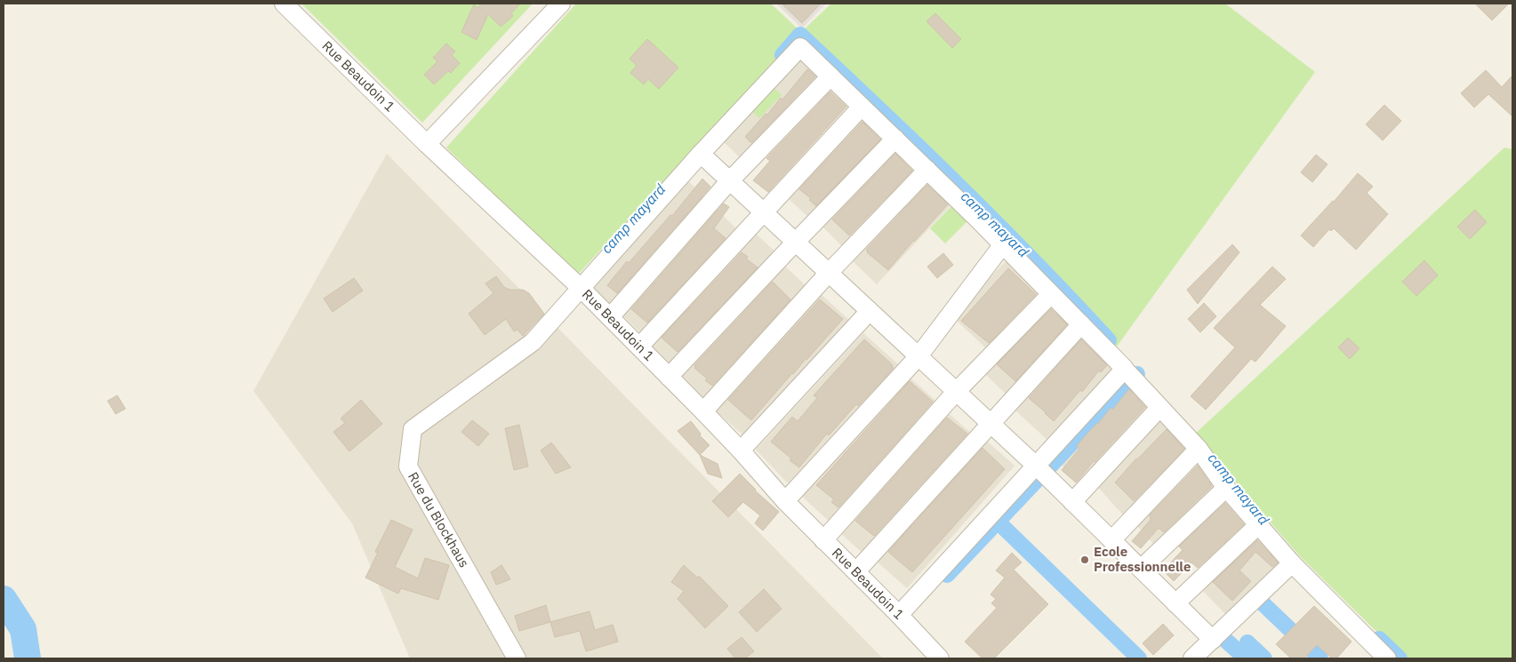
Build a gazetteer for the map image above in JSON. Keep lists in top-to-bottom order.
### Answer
{
  "streets": {
    "street": ["Rue Beaudoin 1", "Rue du Blockhaus"]
  },
  "crossings": [
    ["Rue Beaudoin 1", "Rue du Blockhaus"]
  ],
  "water": ["camp mayard"],
  "places": ["Ecole Professionnelle"]
}
